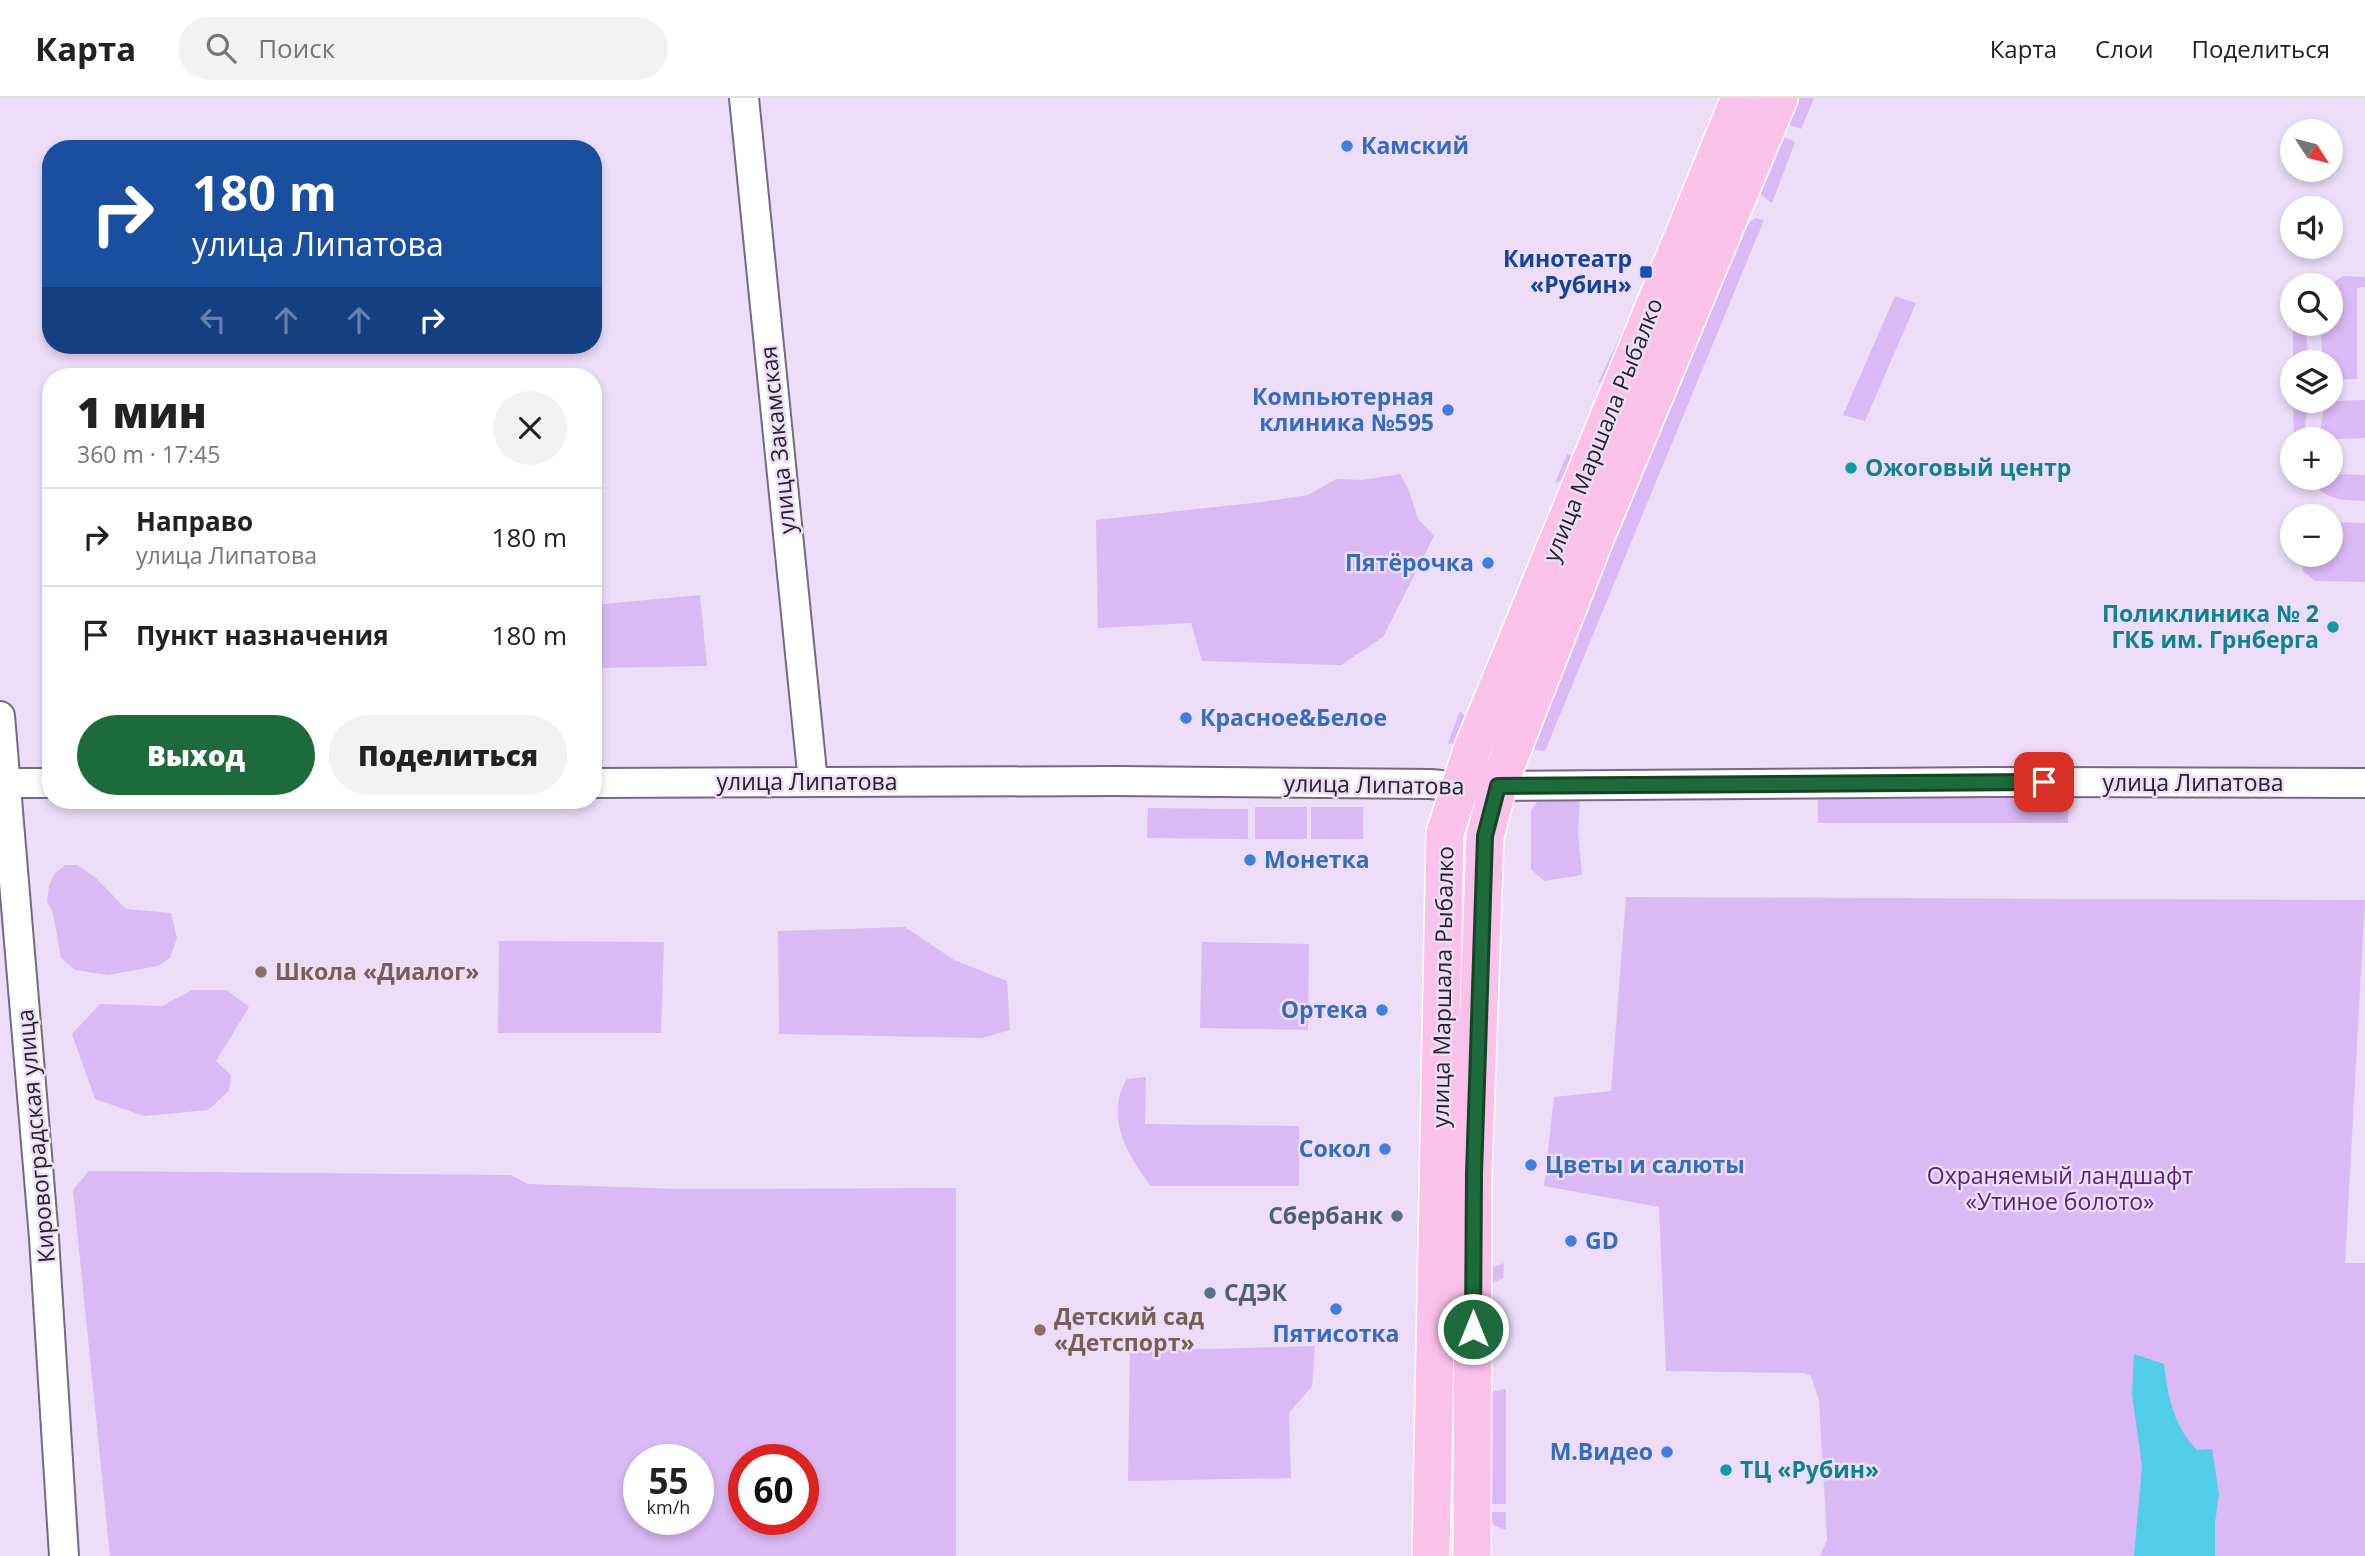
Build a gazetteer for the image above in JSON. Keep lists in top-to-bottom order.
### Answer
{
  "streets": {
    "main road": ["улица Маршала Рыбалко", "улица Липатова"],
    "street": ["улица Закамская", "Кировоградская улица"]
  },
  "crossings": [
    ["улица Маршала Рыбалко", "улица Липатова"],
    ["улица Закамская", "улица Липатова"]
  ],
  "parks": ["Охраняемый ландшафт «Утиное болото»"],
  "places": {
    "other": [
      "Камский",
      "Компьютерная клиника №595",
      "Ожоговый центр",
      "Пятёрочка",
      "Поликлиника № 2 ГКБ им. Грнберга",
      "Красное&Белое",
      "Монетка",
      "Школа «Диалог»",
      "Ортека",
      "Сокол",
      "Цветы и салюты",
      "Сбербанк",
      "GD",
      "СДЭК",
      "Пятисотка",
      "Детский сад «Детспорт»",
      "М.Видео",
      "ТЦ «Рубин»"
    ],
    "transit": ["Кинотеатр «Рубин»"]
  },
  "north": "bottom right",
  "page": {
    "header": "Карта",
    "search": "Поиск",
    "nav": ["Карта", "Слои", "Поделиться"],
    "map_buttons": ["+", "−"],
    "turn": ["180 m", "улица Липатова"],
    "heading": ["1 мин", "360 m · 17:45"],
    "list": [
      {
        "name": "Направо",
        "note": "улица Липатова",
        "value": "180 m"
      },
      {
        "name": "Пункт назначения",
        "value": "180 m"
      }
    ],
    "buttons": ["Выход", "Поделиться"],
    "speed": "55 km/h",
    "limit": "60"
  }
}
